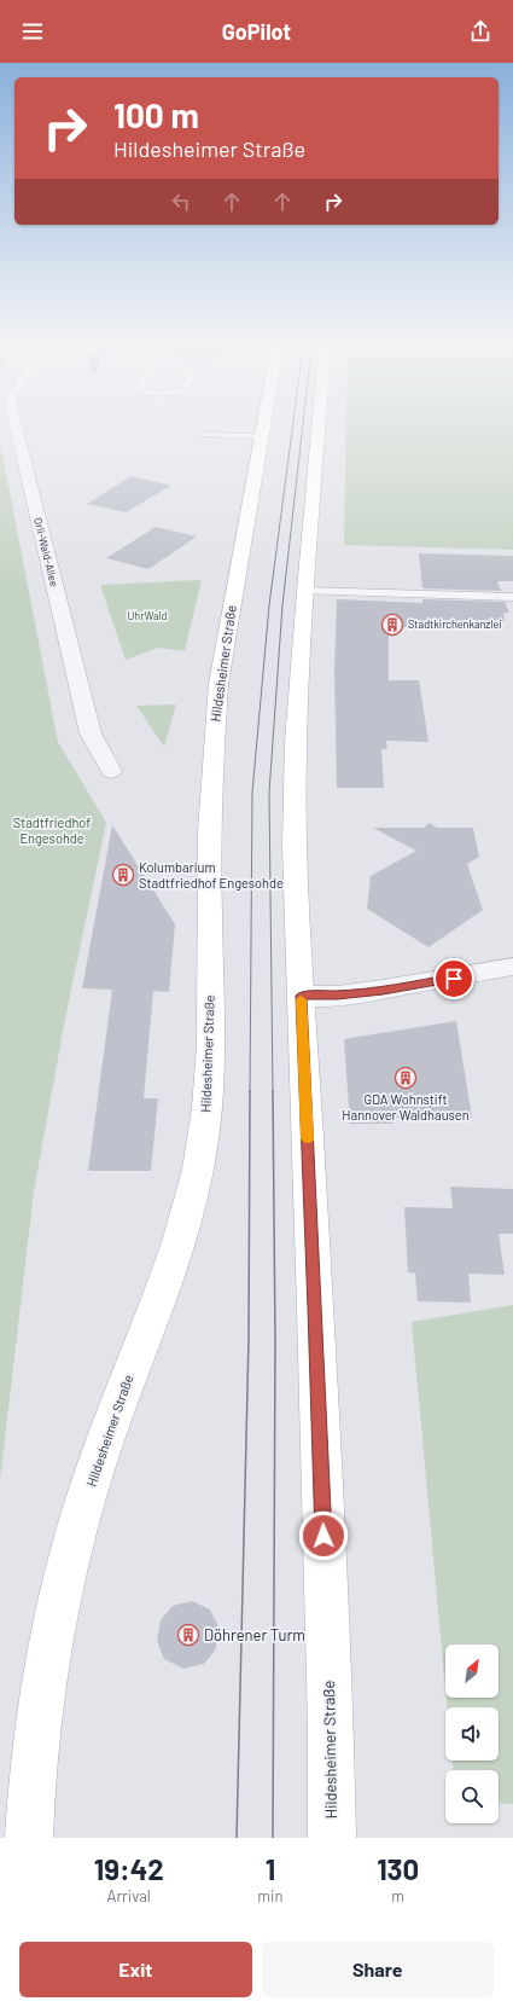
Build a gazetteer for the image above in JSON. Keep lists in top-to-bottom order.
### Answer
{
  "streets": {
    "main road": ["Hildesheimer Straße"],
    "street": ["Orli-Wald-Allee"]
  },
  "parks": ["UhrWald", "Stadtfriedhof Engesohde"],
  "places": {
    "building": [
      "Stadtkirchenkanzlei",
      "Kolumbarium Stadtfriedhof Engesohde",
      "GDA Wohnstift Hannover Waldhausen",
      "Döhrener Turm"
    ]
  },
  "north": "top right",
  "page": {
    "header": "GoPilot",
    "turn": ["100 m", "Hildesheimer Straße"],
    "eta": [
      "19:42",
      "Arrival",
      "1",
      "min",
      "130",
      "m"
    ],
    "buttons": ["Exit", "Share"]
  }
}
